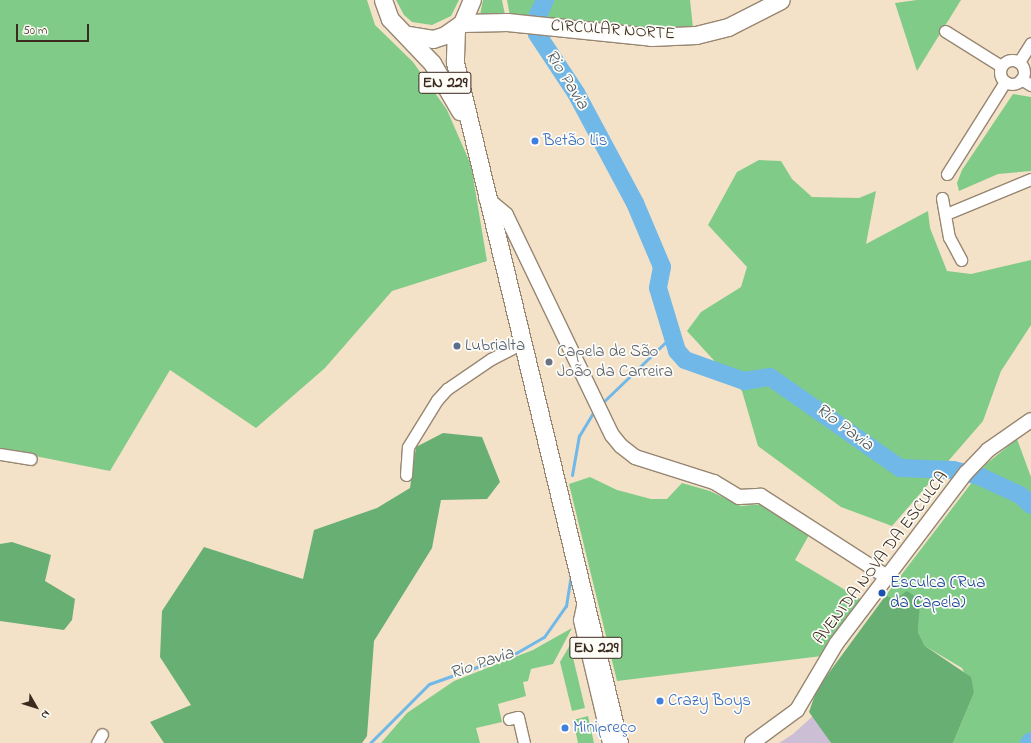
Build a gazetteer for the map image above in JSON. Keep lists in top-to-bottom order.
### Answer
{
  "streets": {
    "main road": ["CIRCULAR NORTE", "EN 229"],
    "street": ["AVENIDA NOVA DA ESCULCA"]
  },
  "crossings": [
    ["CIRCULAR NORTE", "EN 229"]
  ],
  "water": ["Rio Pavia"],
  "places": [
    "Betão Lis",
    "Lubrialta",
    "Capela de São João da Carreira",
    "Esculca (Rua da Capela)",
    "Crazy Boys",
    "Minipreço"
  ],
  "scale_bar": "50 m",
  "north": "bottom right"
}
